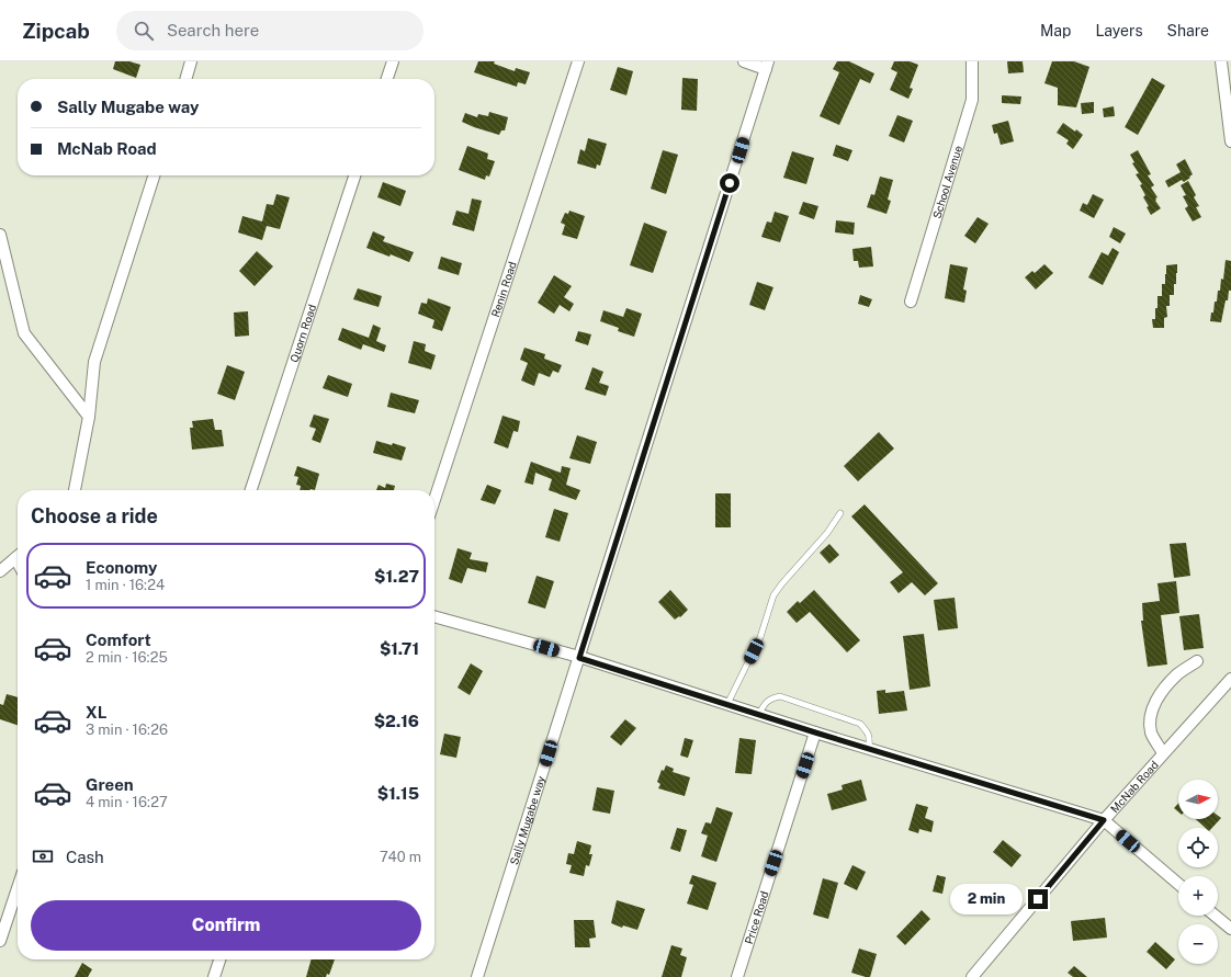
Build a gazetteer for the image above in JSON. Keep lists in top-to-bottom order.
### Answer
{
  "streets": {
    "street": [
      "School Avenue",
      "Renin Road",
      "Quorn Road",
      "McNab Road",
      "Sally Mugabe way",
      "Price Road"
    ]
  },
  "north": "right",
  "page": {
    "header": "Zipcab",
    "search": "Search here",
    "nav": ["Map", "Layers", "Share"],
    "banner": ["Sally Mugabe way", "McNab Road"],
    "heading": "Choose a ride",
    "list": [
      {
        "name": "Economy",
        "note": "1 min · 16:24",
        "value": "$1.27"
      },
      {
        "name": "Comfort",
        "note": "2 min · 16:25",
        "value": "$1.71"
      },
      {
        "name": "XL",
        "note": "3 min · 16:26",
        "value": "$2.16"
      },
      {
        "name": "Green",
        "note": "4 min · 16:27",
        "value": "$1.15"
      }
    ],
    "map_buttons": ["+", "−"],
    "pay": ["Cash", "740 m"],
    "bubble": "2 min",
    "buttons": "Confirm"
  }
}
